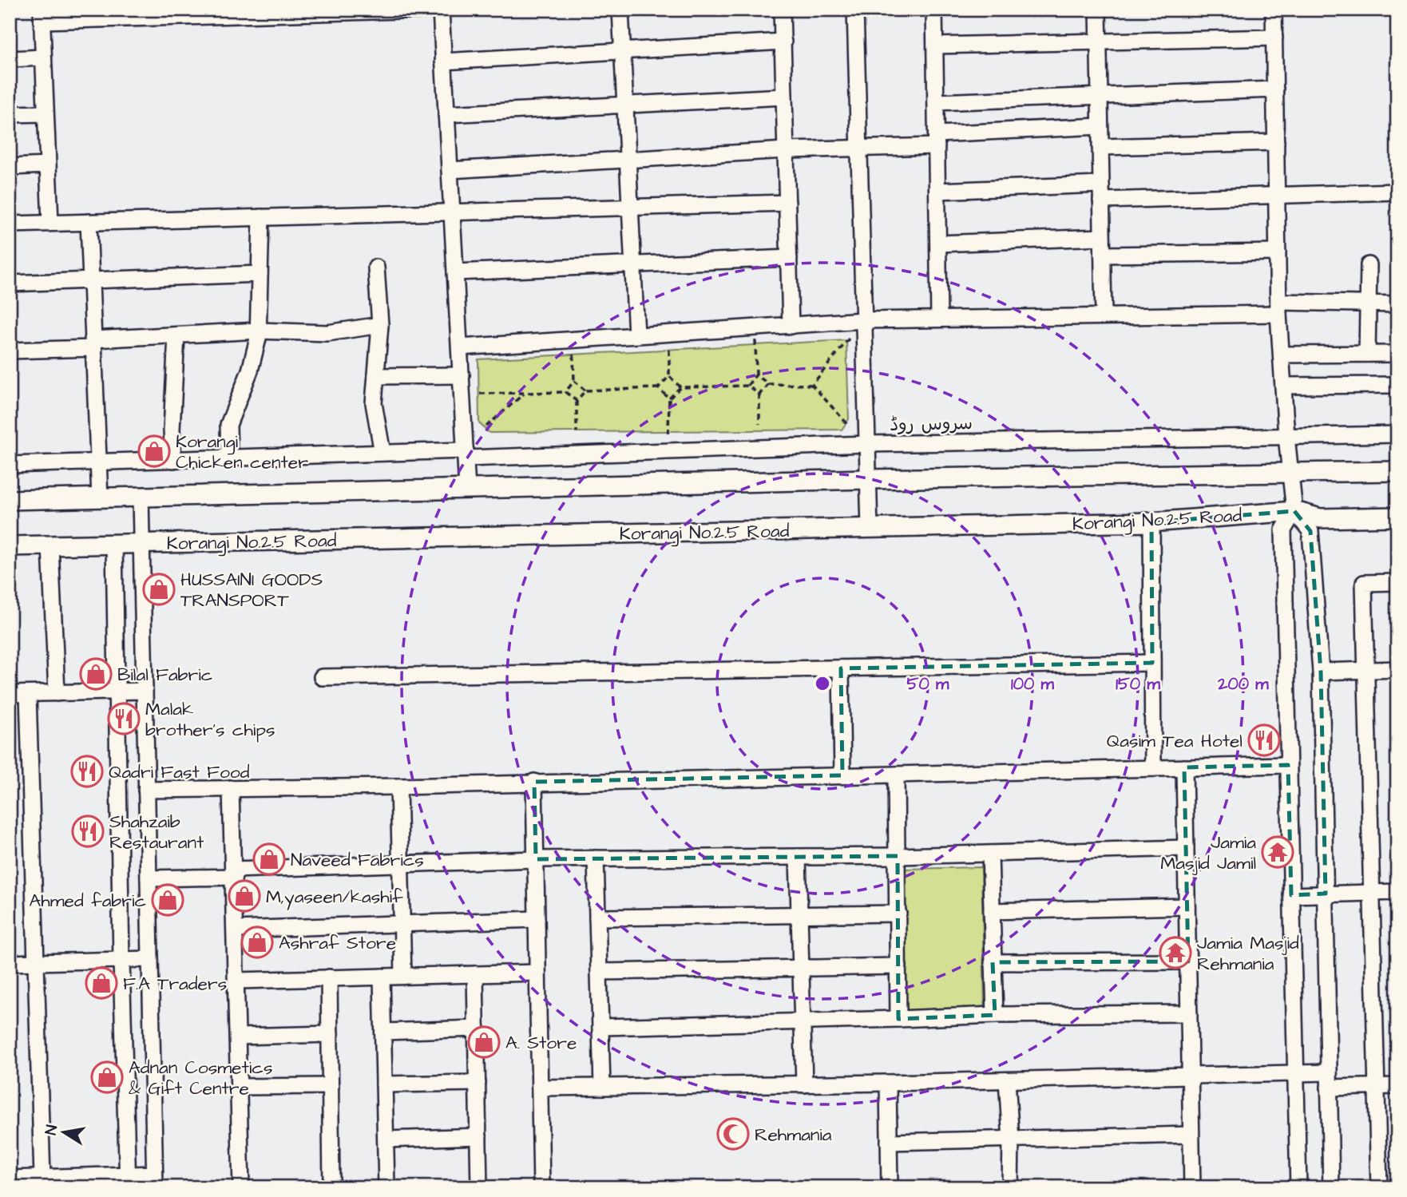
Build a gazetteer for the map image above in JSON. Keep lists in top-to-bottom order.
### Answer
{
  "streets": {
    "main road": ["Korangi No.2.5 Road"],
    "street": ["سروس روڈ"]
  },
  "places": {
    "shop": [
      "Korangi Chicken center",
      "HUSSAINI GOODS TRANSPORT",
      "Bilal Fabric",
      "Naveed Fabrics",
      "M,yaseen/kashif",
      "Ahmed fabric",
      "Ashraf Store",
      "F.A Traders",
      "A. Store",
      "Adnan Cosmetics & Gift Centre"
    ],
    "restaurant": [
      "Malak brother's chips",
      "Qasim Tea Hotel",
      "Qadri Fast Food",
      "Shahzaib Restaurant"
    ],
    "temple": ["Jamia Masjid Jamil", "Jamia Masjid Rehmania"],
    "mosque": ["Rehmania"]
  },
  "north": "left",
  "rings": [
    "50 m",
    "100 m",
    "150 m",
    "200 m"
  ]
}
